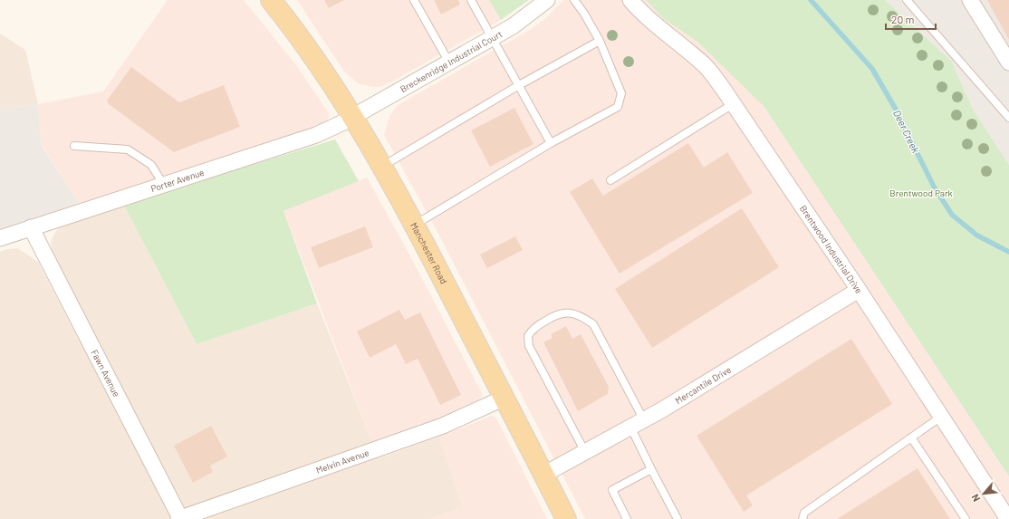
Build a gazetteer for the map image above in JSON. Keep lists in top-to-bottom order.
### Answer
{
  "streets": {
    "main road": ["Manchester Road"],
    "street": [
      "Breckenridge Industrial Court",
      "Porter Avenue",
      "Brentwood Industrial Drive",
      "Fawn Avenue",
      "Mercantile Drive",
      "Melvin Avenue"
    ]
  },
  "crossings": [
    ["Breckenridge Industrial Court", "Porter Avenue"],
    ["Breckenridge Industrial Court", "Manchester Road"],
    ["Porter Avenue", "Manchester Road"],
    ["Porter Avenue", "Fawn Avenue"],
    ["Brentwood Industrial Drive", "Mercantile Drive"],
    ["Manchester Road", "Mercantile Drive"],
    ["Manchester Road", "Melvin Avenue"],
    ["Fawn Avenue", "Melvin Avenue"]
  ],
  "water": ["Deer Creek"],
  "parks": ["Brentwood Park"],
  "scale_bar": "20 m",
  "north": "bottom left"
}
